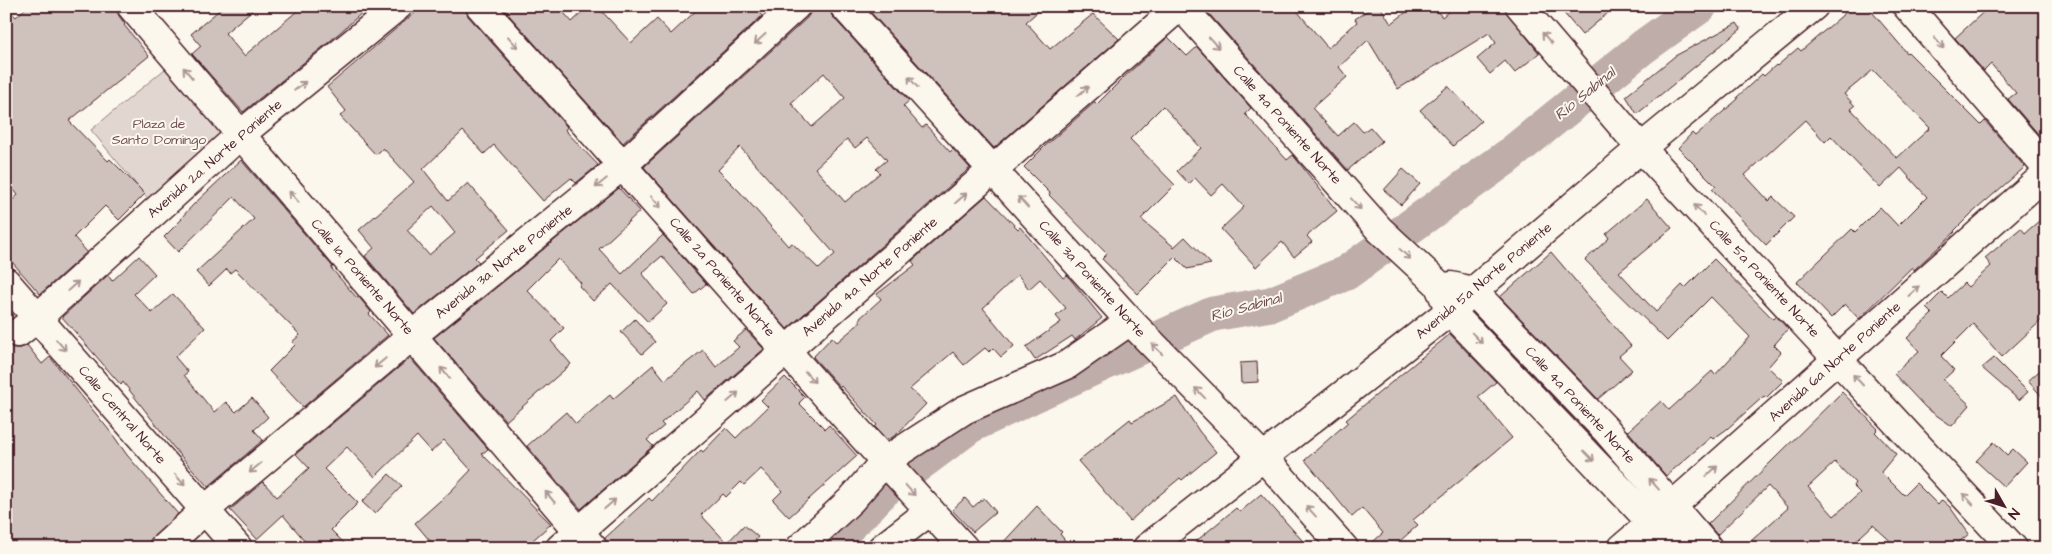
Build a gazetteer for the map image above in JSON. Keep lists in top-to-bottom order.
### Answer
{
  "streets": {
    "street": [
      "Calle 4a Poniente Norte",
      "Avenida 2a. Norte Poniente",
      "Avenida 3a. Norte Poniente",
      "Calle 1a. Poniente Norte",
      "Calle 2a Poniente Norte",
      "Avenida 4a. Norte Poniente",
      "Calle 3a Poniente Norte",
      "Calle 5a Poniente Norte",
      "Avenida 5a Norte Poniente",
      "Avenida 6a Norte Poniente",
      "Calle Central Norte"
    ]
  },
  "crossings": [
    ["Calle 4a Poniente Norte", "Avenida 4a. Norte Poniente"],
    ["Calle 4a Poniente Norte", "Avenida 5a Norte Poniente"],
    ["Calle 4a Poniente Norte", "Avenida 6a Norte Poniente"],
    ["Avenida 2a. Norte Poniente", "Calle 1a. Poniente Norte"],
    ["Avenida 2a. Norte Poniente", "Calle Central Norte"],
    ["Avenida 3a. Norte Poniente", "Calle 1a. Poniente Norte"],
    ["Avenida 3a. Norte Poniente", "Calle 2a Poniente Norte"],
    ["Avenida 3a. Norte Poniente", "Calle Central Norte"],
    ["Calle 1a. Poniente Norte", "Avenida 4a. Norte Poniente"],
    ["Calle 2a Poniente Norte", "Avenida 4a. Norte Poniente"],
    ["Avenida 4a. Norte Poniente", "Calle 3a Poniente Norte"],
    ["Calle 3a Poniente Norte", "Avenida 5a Norte Poniente"],
    ["Calle 5a Poniente Norte", "Avenida 5a Norte Poniente"],
    ["Calle 5a Poniente Norte", "Avenida 6a Norte Poniente"]
  ],
  "one_way": [
    "Avenida 2a. Norte Poniente",
    "Avenida 3a. Norte Poniente",
    "Calle 1a. Poniente Norte",
    "Calle 2a Poniente Norte",
    "Calle 3a Poniente Norte",
    "Calle 5a Poniente Norte",
    "Avenida 6a Norte Poniente",
    "Calle Central Norte"
  ],
  "water": ["Río Sabinal"],
  "parks": ["Plaza de Santo Domingo"],
  "north": "bottom right"
}
